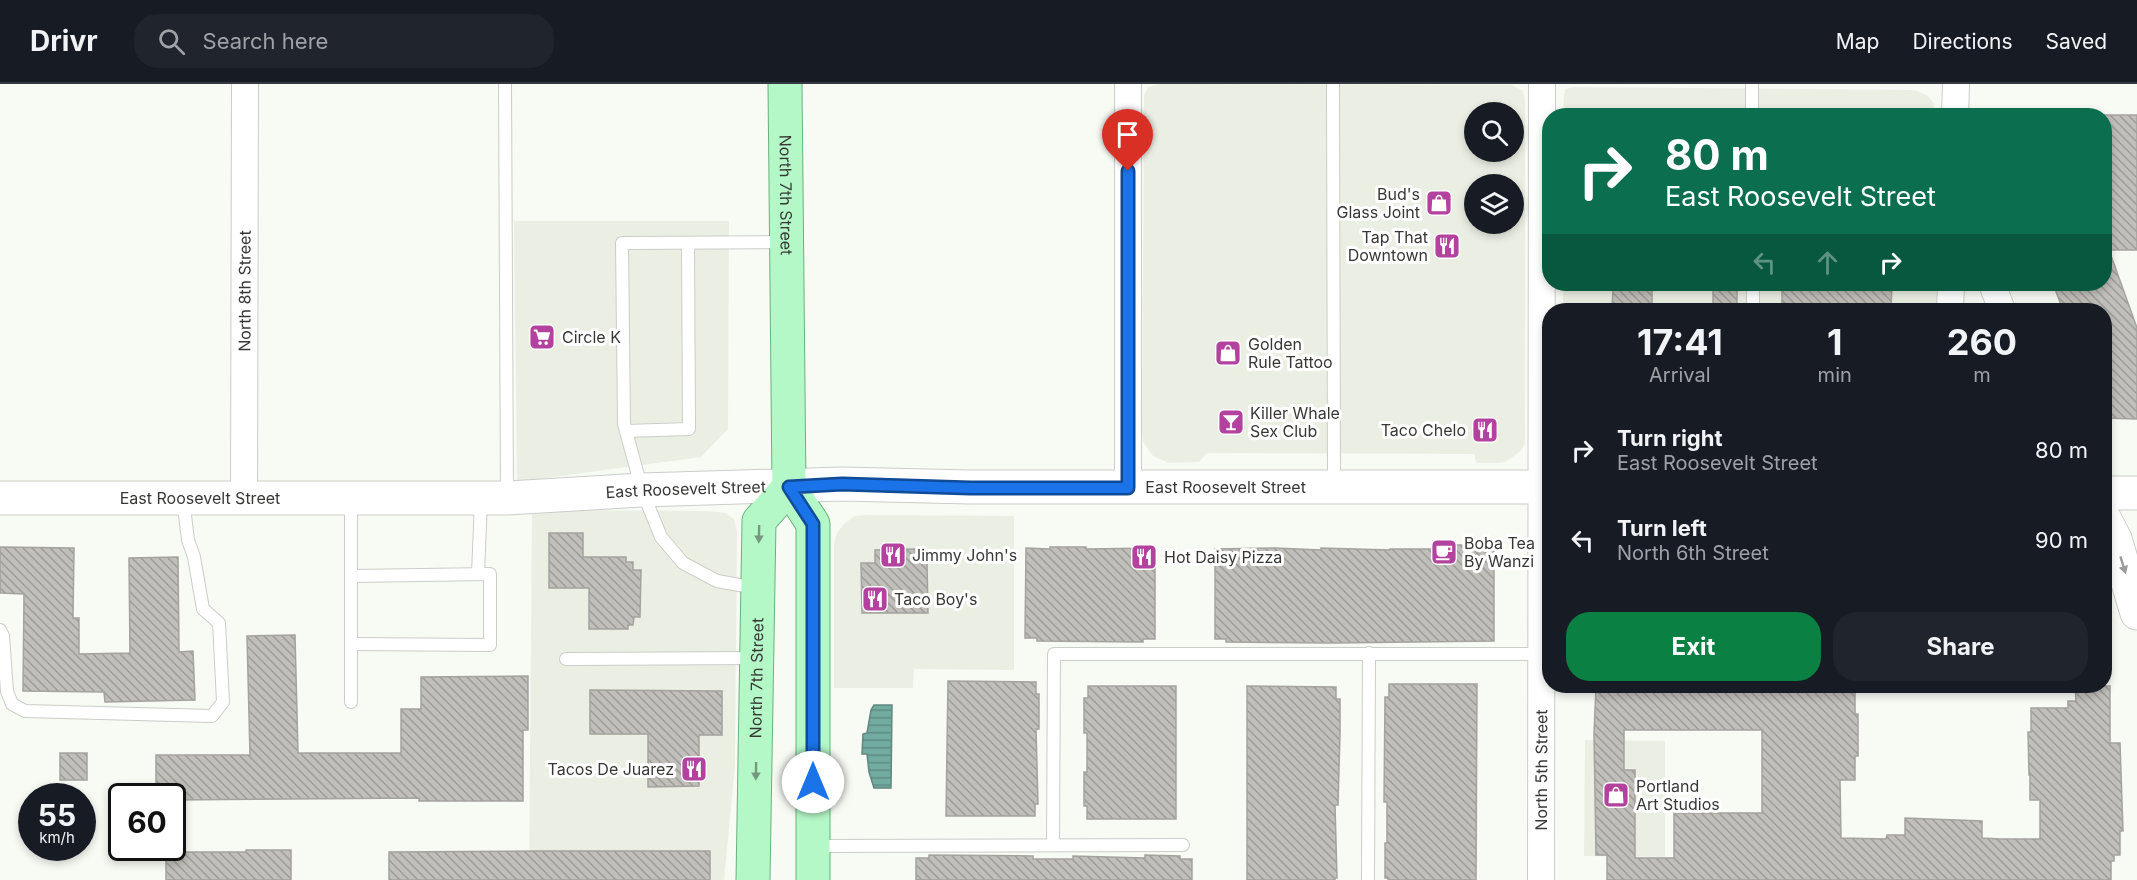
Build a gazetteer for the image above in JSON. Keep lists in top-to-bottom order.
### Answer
{
  "streets": {
    "main road": ["North 7th Street"],
    "street": ["North 8th Street", "East Roosevelt Street", "North 5th Street"]
  },
  "crossings": [
    ["North 7th Street", "East Roosevelt Street"],
    ["North 8th Street", "East Roosevelt Street"]
  ],
  "places": {
    "shop": ["Bud's Glass Joint", "Golden Rule Tattoo", "Portland Art Studios"],
    "restaurant": [
      "Tap That Downtown",
      "Taco Chelo",
      "Jimmy John's",
      "Hot Daisy Pizza",
      "Taco Boy's",
      "Tacos De Juarez"
    ],
    "supermarket": ["Circle K"],
    "bar": ["Killer Whale Sex Club"],
    "cafe": ["Boba Tea By Wanzi"]
  },
  "page": {
    "header": "Drivr",
    "search": "Search here",
    "nav": ["Map", "Directions", "Saved"],
    "turn": ["80 m", "East Roosevelt Street"],
    "eta": [
      "17:41",
      "Arrival",
      "1",
      "min",
      "260",
      "m"
    ],
    "list": [
      {
        "name": "Turn right",
        "note": "East Roosevelt Street",
        "value": "80 m"
      },
      {
        "name": "Turn left",
        "note": "North 6th Street",
        "value": "90 m"
      }
    ],
    "buttons": ["Exit", "Share"],
    "speed": "55 km/h",
    "limit": "60"
  }
}
